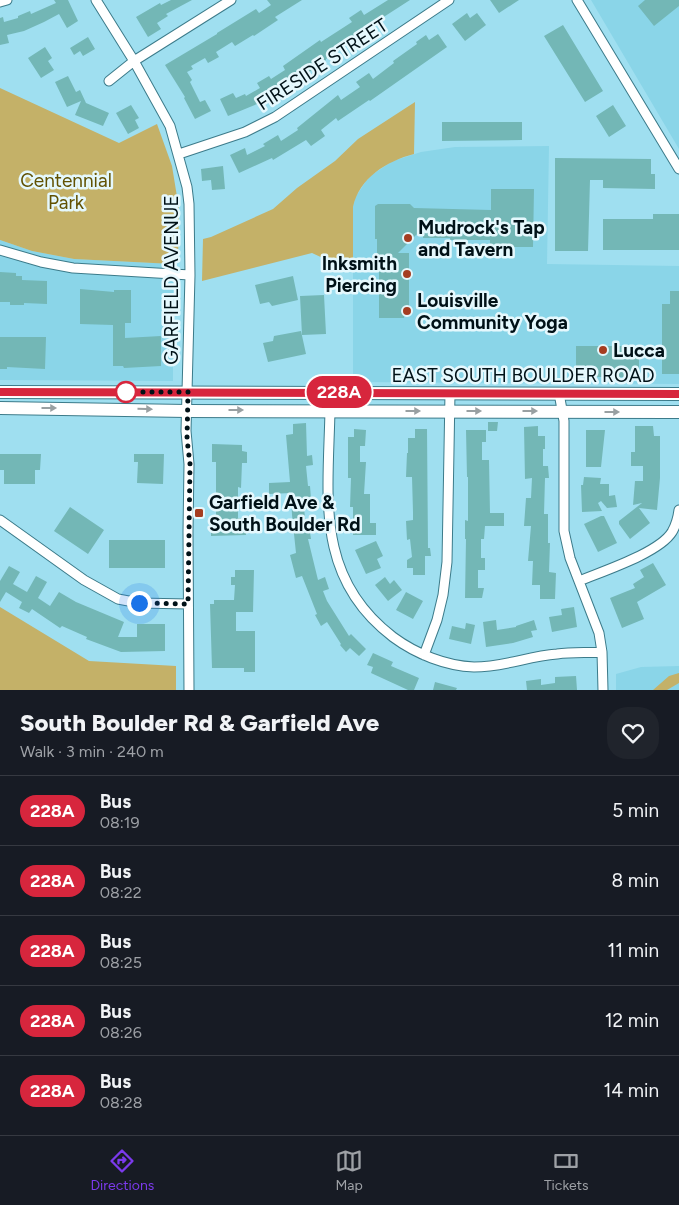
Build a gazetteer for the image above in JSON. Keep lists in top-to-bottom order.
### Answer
{
  "streets": {
    "main road": ["EAST SOUTH BOULDER ROAD"],
    "street": ["FIRESIDE STREET", "GARFIELD AVENUE"]
  },
  "crossings": [
    ["FIRESIDE STREET", "GARFIELD AVENUE"],
    ["GARFIELD AVENUE", "EAST SOUTH BOULDER ROAD"]
  ],
  "parks": ["Centennial Park"],
  "places": {
    "other": [
      "Mudrock's Tap and Tavern",
      "Inksmith Piercing",
      "Louisville Community Yoga",
      "Lucca"
    ],
    "transit": ["Garfield Ave & South Boulder Rd"]
  },
  "lines": ["bus line 228A"],
  "page": {
    "on_map": "228A",
    "heading": ["South Boulder Rd & Garfield Ave", "Walk · 3 min · 240 m"],
    "list": [
      {
        "mark": "228A",
        "name": "Bus",
        "note": "08:19",
        "value": "5 min"
      },
      {
        "mark": "228A",
        "name": "Bus",
        "note": "08:22",
        "value": "8 min"
      },
      {
        "mark": "228A",
        "name": "Bus",
        "note": "08:25",
        "value": "11 min"
      },
      {
        "mark": "228A",
        "name": "Bus",
        "note": "08:26",
        "value": "12 min"
      },
      {
        "mark": "228A",
        "name": "Bus",
        "note": "08:28",
        "value": "14 min"
      }
    ],
    "tabs": ["Directions", "Map", "Tickets"]
  }
}
